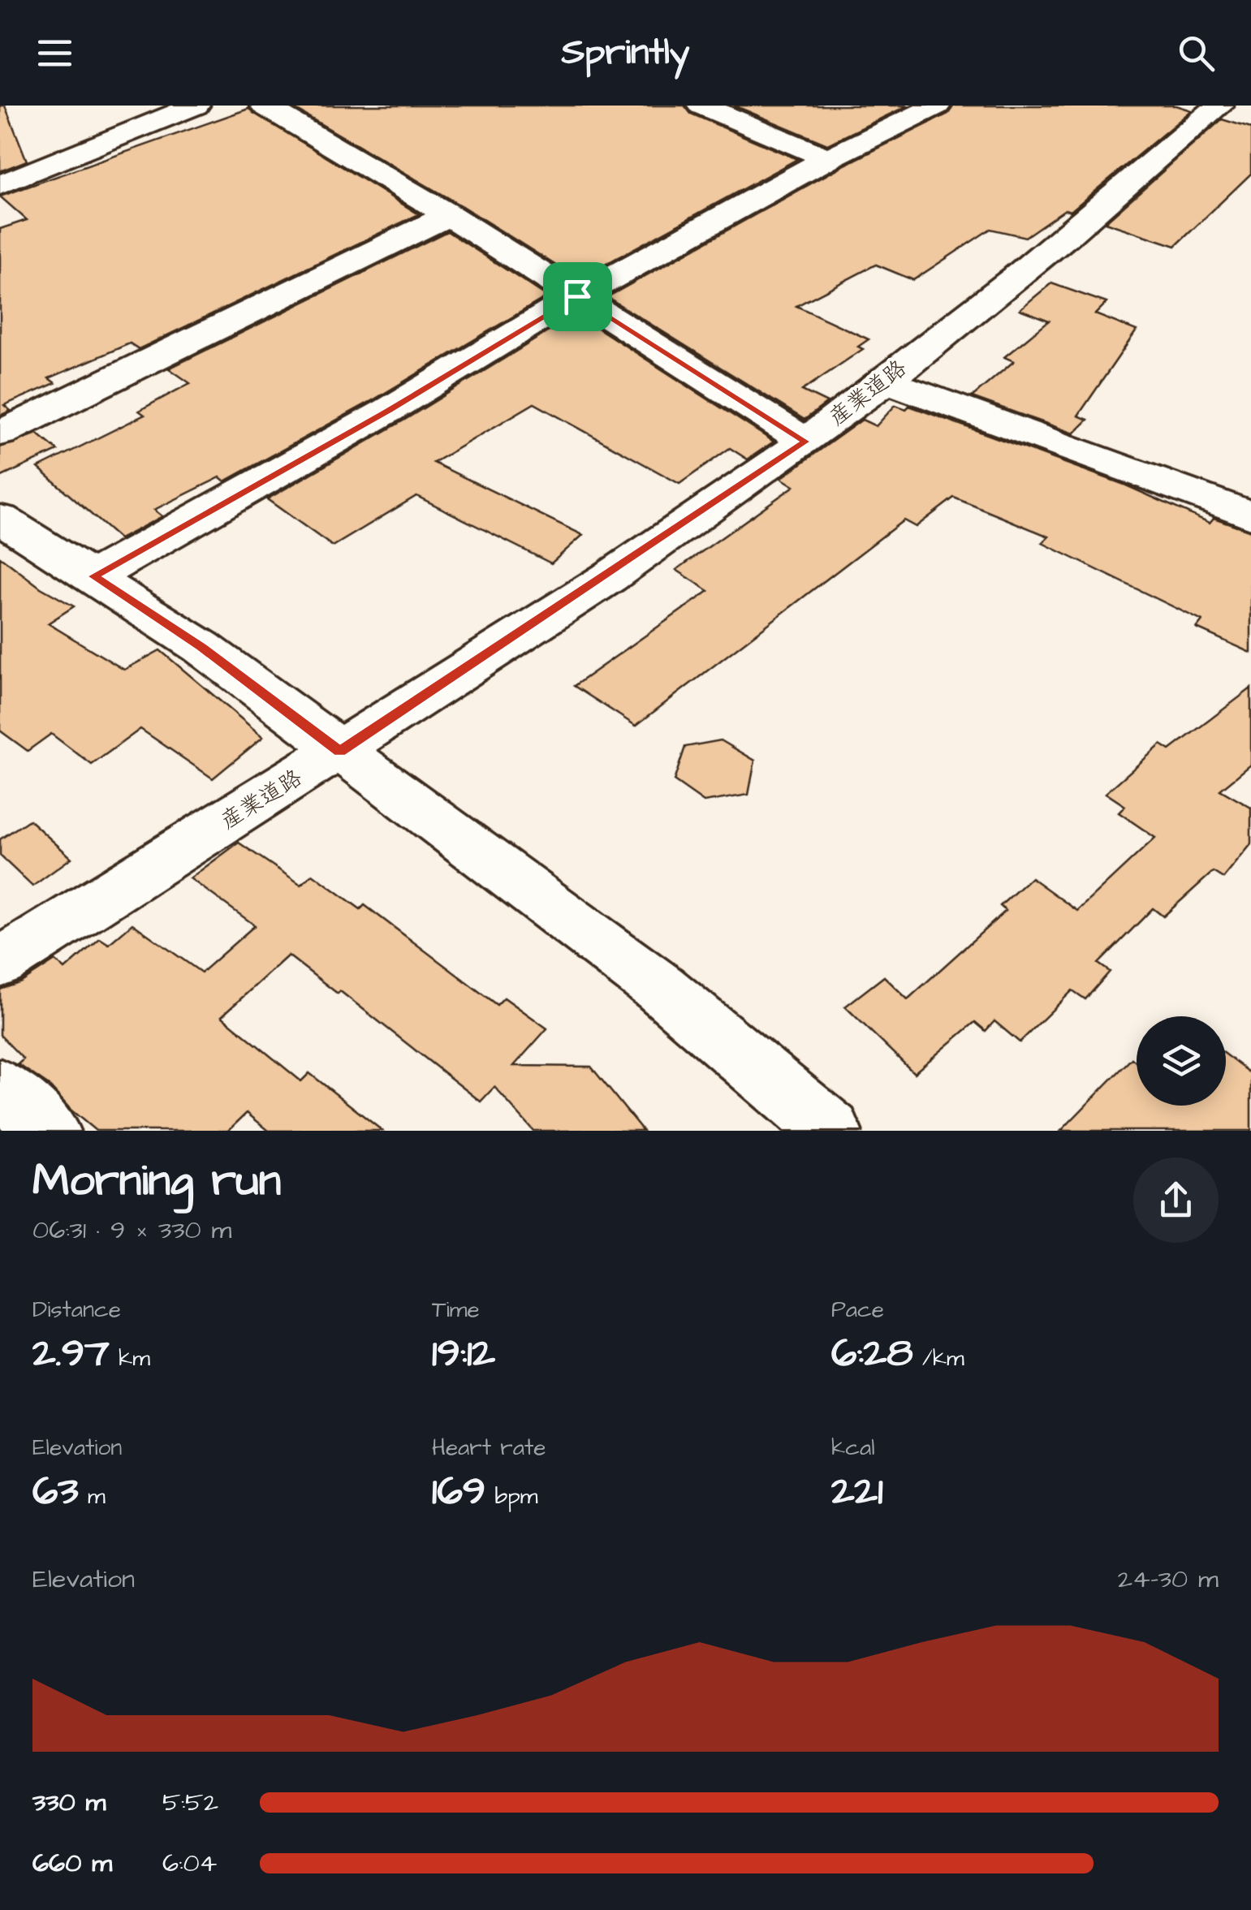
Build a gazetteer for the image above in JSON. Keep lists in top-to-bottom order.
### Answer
{
  "streets": {
    "street": ["産業道路"]
  },
  "page": {
    "header": "Sprintly",
    "heading": ["Morning run", "06:31 · 9 × 330 m"],
    "stats": [
      ["Distance", "2.97 km"],
      ["Time", "19:12"],
      ["Pace", "6:28 /km"],
      ["Elevation", "63 m"],
      ["Heart rate", "169 bpm"],
      ["kcal", "221"]
    ],
    "chart": ["Elevation", "24–30 m"],
    "list": [
      {
        "name": "330 m",
        "note": "5:52"
      },
      {
        "name": "660 m",
        "note": "6:04"
      }
    ]
  }
}
